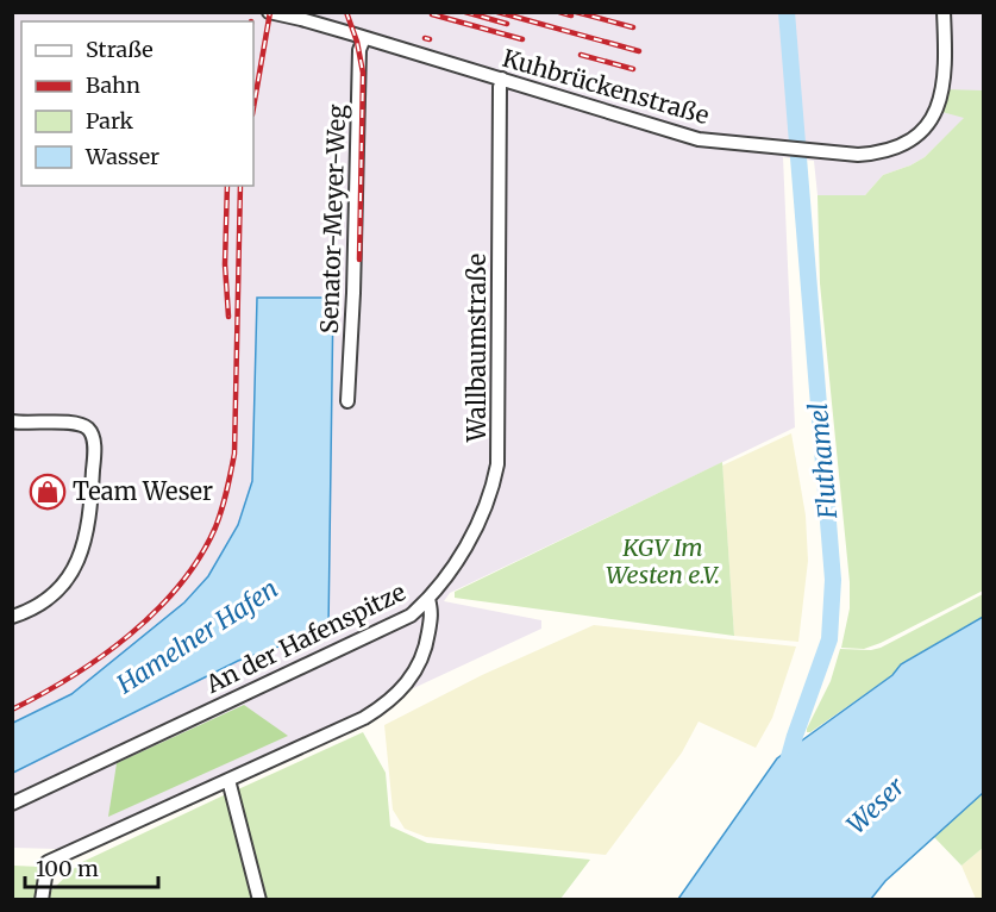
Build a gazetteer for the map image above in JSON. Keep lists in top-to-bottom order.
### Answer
{
  "streets": {
    "street": [
      "Kuhbrückenstraße",
      "Senator-Meyer-Weg",
      "Wallbaumstraße",
      "An der Hafenspitze"
    ]
  },
  "crossings": [
    ["Kuhbrückenstraße", "Senator-Meyer-Weg"],
    ["Kuhbrückenstraße", "Wallbaumstraße"],
    ["Wallbaumstraße", "An der Hafenspitze"]
  ],
  "water": ["Fluthamel", "Hamelner Hafen", "Weser"],
  "parks": ["KGV Im Westen e.V."],
  "places": {
    "shop": ["Team Weser"]
  },
  "legend": [
    "Straße",
    "Bahn",
    "Park",
    "Wasser"
  ],
  "scale_bar": "100 m"
}
